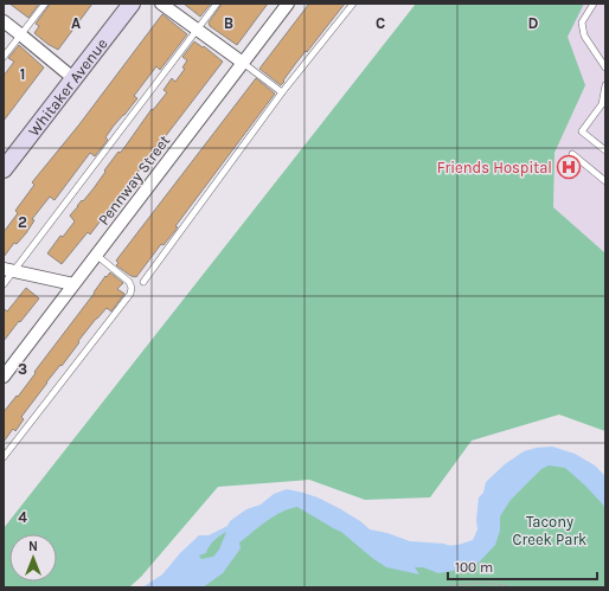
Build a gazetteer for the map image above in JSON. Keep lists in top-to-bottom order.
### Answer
{
  "streets": {
    "main road": ["Whitaker Avenue"],
    "street": ["Pennway Street"]
  },
  "parks": ["Tacony Creek Park"],
  "places": {
    "hospital": ["Friends Hospital"]
  },
  "scale_bar": "100 m",
  "north": "top",
  "grid": {
    "columns": [
      "A",
      "B",
      "C",
      "D"
    ],
    "rows": [
      "1",
      "2",
      "3",
      "4"
    ]
  }
}
